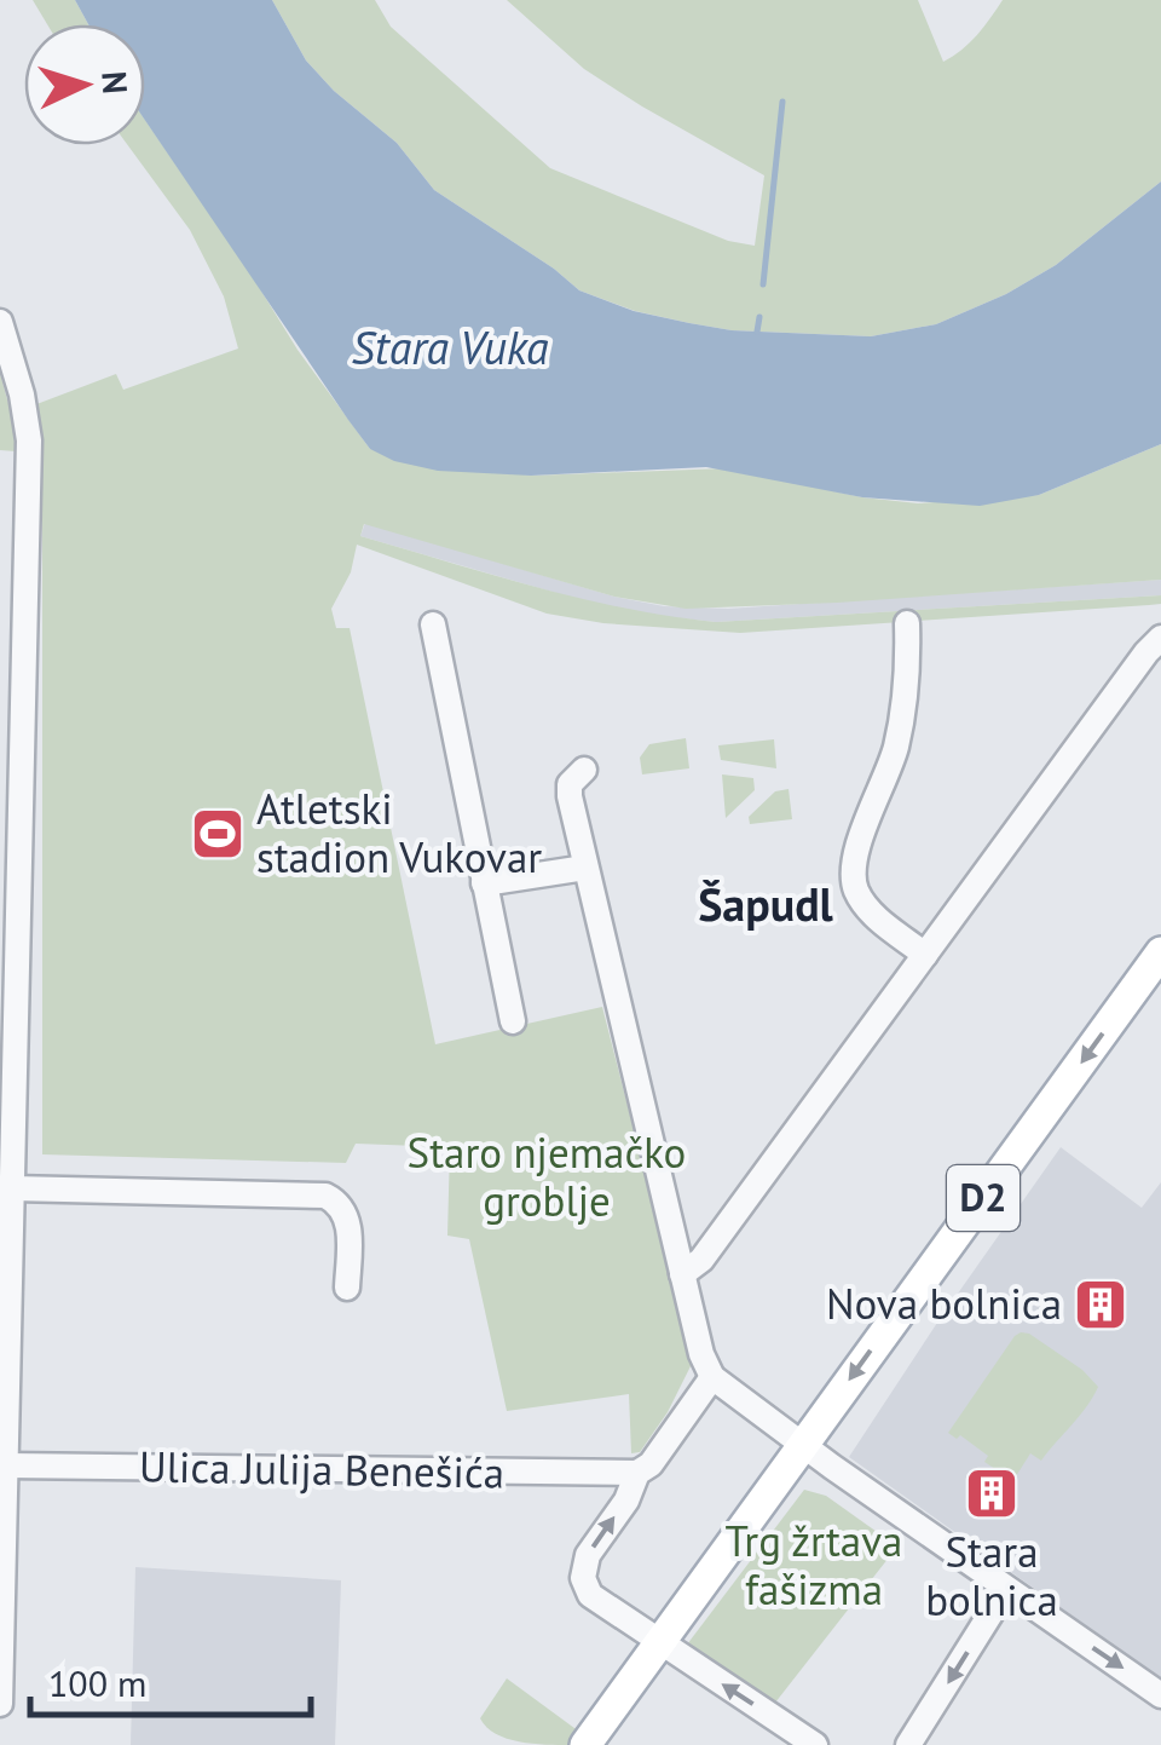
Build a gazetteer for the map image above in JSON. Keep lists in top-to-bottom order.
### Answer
{
  "streets": {
    "main road": ["D2"],
    "street": ["Ulica Julija Benešića"]
  },
  "districts": ["Šapudl"],
  "water": ["Stara Vuka"],
  "parks": ["Staro njemačko groblje", "Trg žrtava fašizma"],
  "places": {
    "sports": ["Atletski stadion Vukovar"],
    "building": ["Nova bolnica", "Stara bolnica"]
  },
  "scale_bar": "100 m",
  "north": "right"
}
